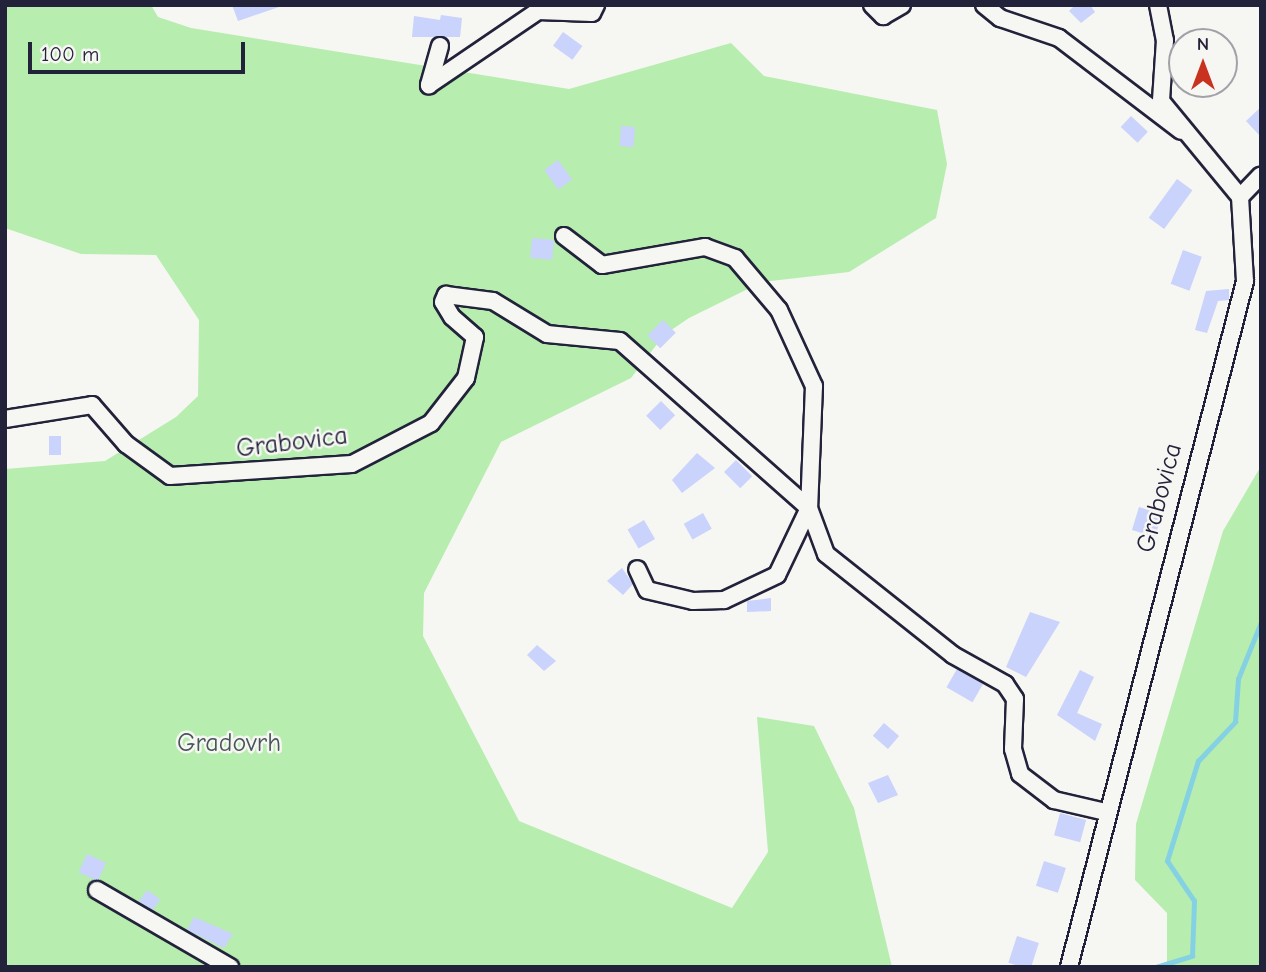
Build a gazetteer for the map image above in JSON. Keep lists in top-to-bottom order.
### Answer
{
  "streets": {
    "street": ["Grabovica"]
  },
  "parks": ["Gradovrh"],
  "scale_bar": "100 m",
  "north": "top"
}
